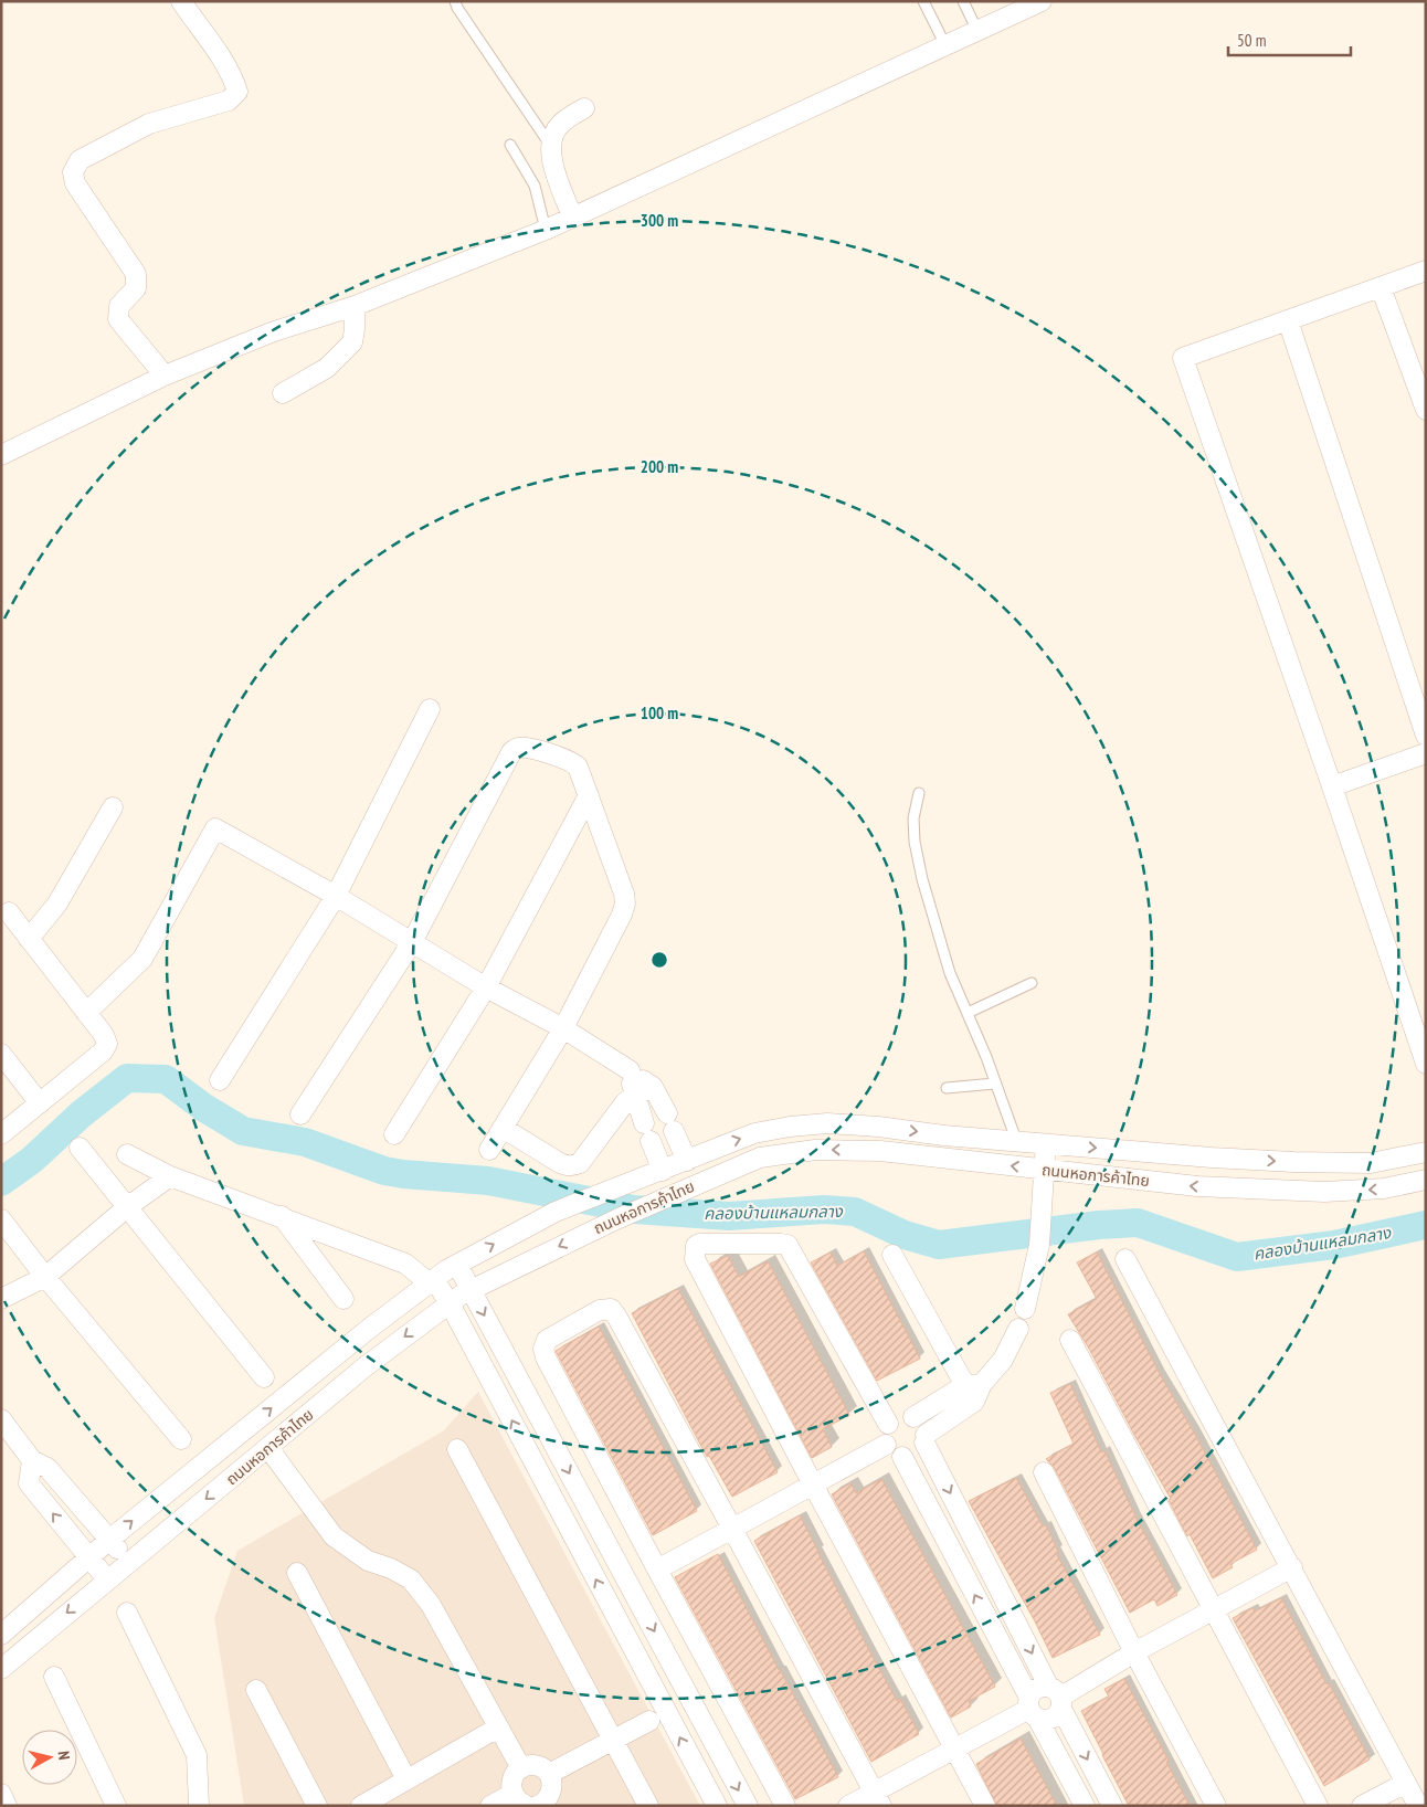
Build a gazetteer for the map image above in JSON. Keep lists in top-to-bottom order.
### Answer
{
  "streets": {
    "street": ["ถนนหอการค้าไทย"]
  },
  "water": ["คลองบ้านแหลมกลาง"],
  "scale_bar": "50 m",
  "north": "right",
  "rings": ["300 m", "200 m", "100 m"]
}
